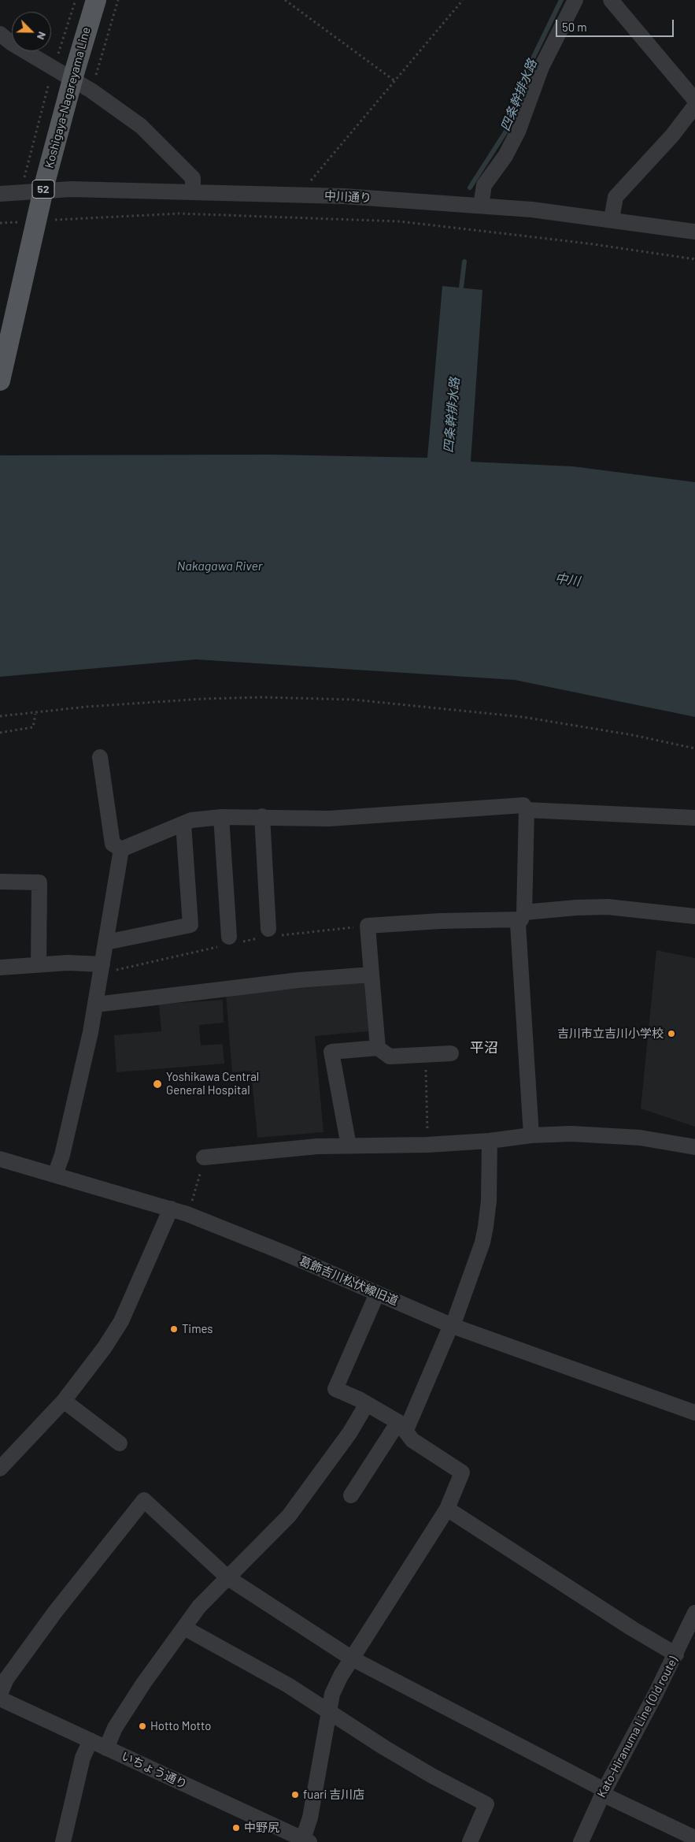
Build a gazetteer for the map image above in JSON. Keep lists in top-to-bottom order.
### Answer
{
  "streets": {
    "main road": ["Koshigaya-Nagareyama Line", "52"],
    "street": [
      "中川通り",
      "葛飾吉川松伏線旧道",
      "Kato-Hiranuma Line (Old route)",
      "いちょう通り"
    ]
  },
  "districts": ["平沼"],
  "water": ["四条幹排水路", "Nakagawa River", "中川"],
  "places": [
    "吉川市立吉川小学校",
    "Yoshikawa Central General Hospital",
    "Times",
    "Hotto Motto",
    "fuari 吉川店",
    "中野尻"
  ],
  "scale_bar": "50 m",
  "north": "bottom right"
}
